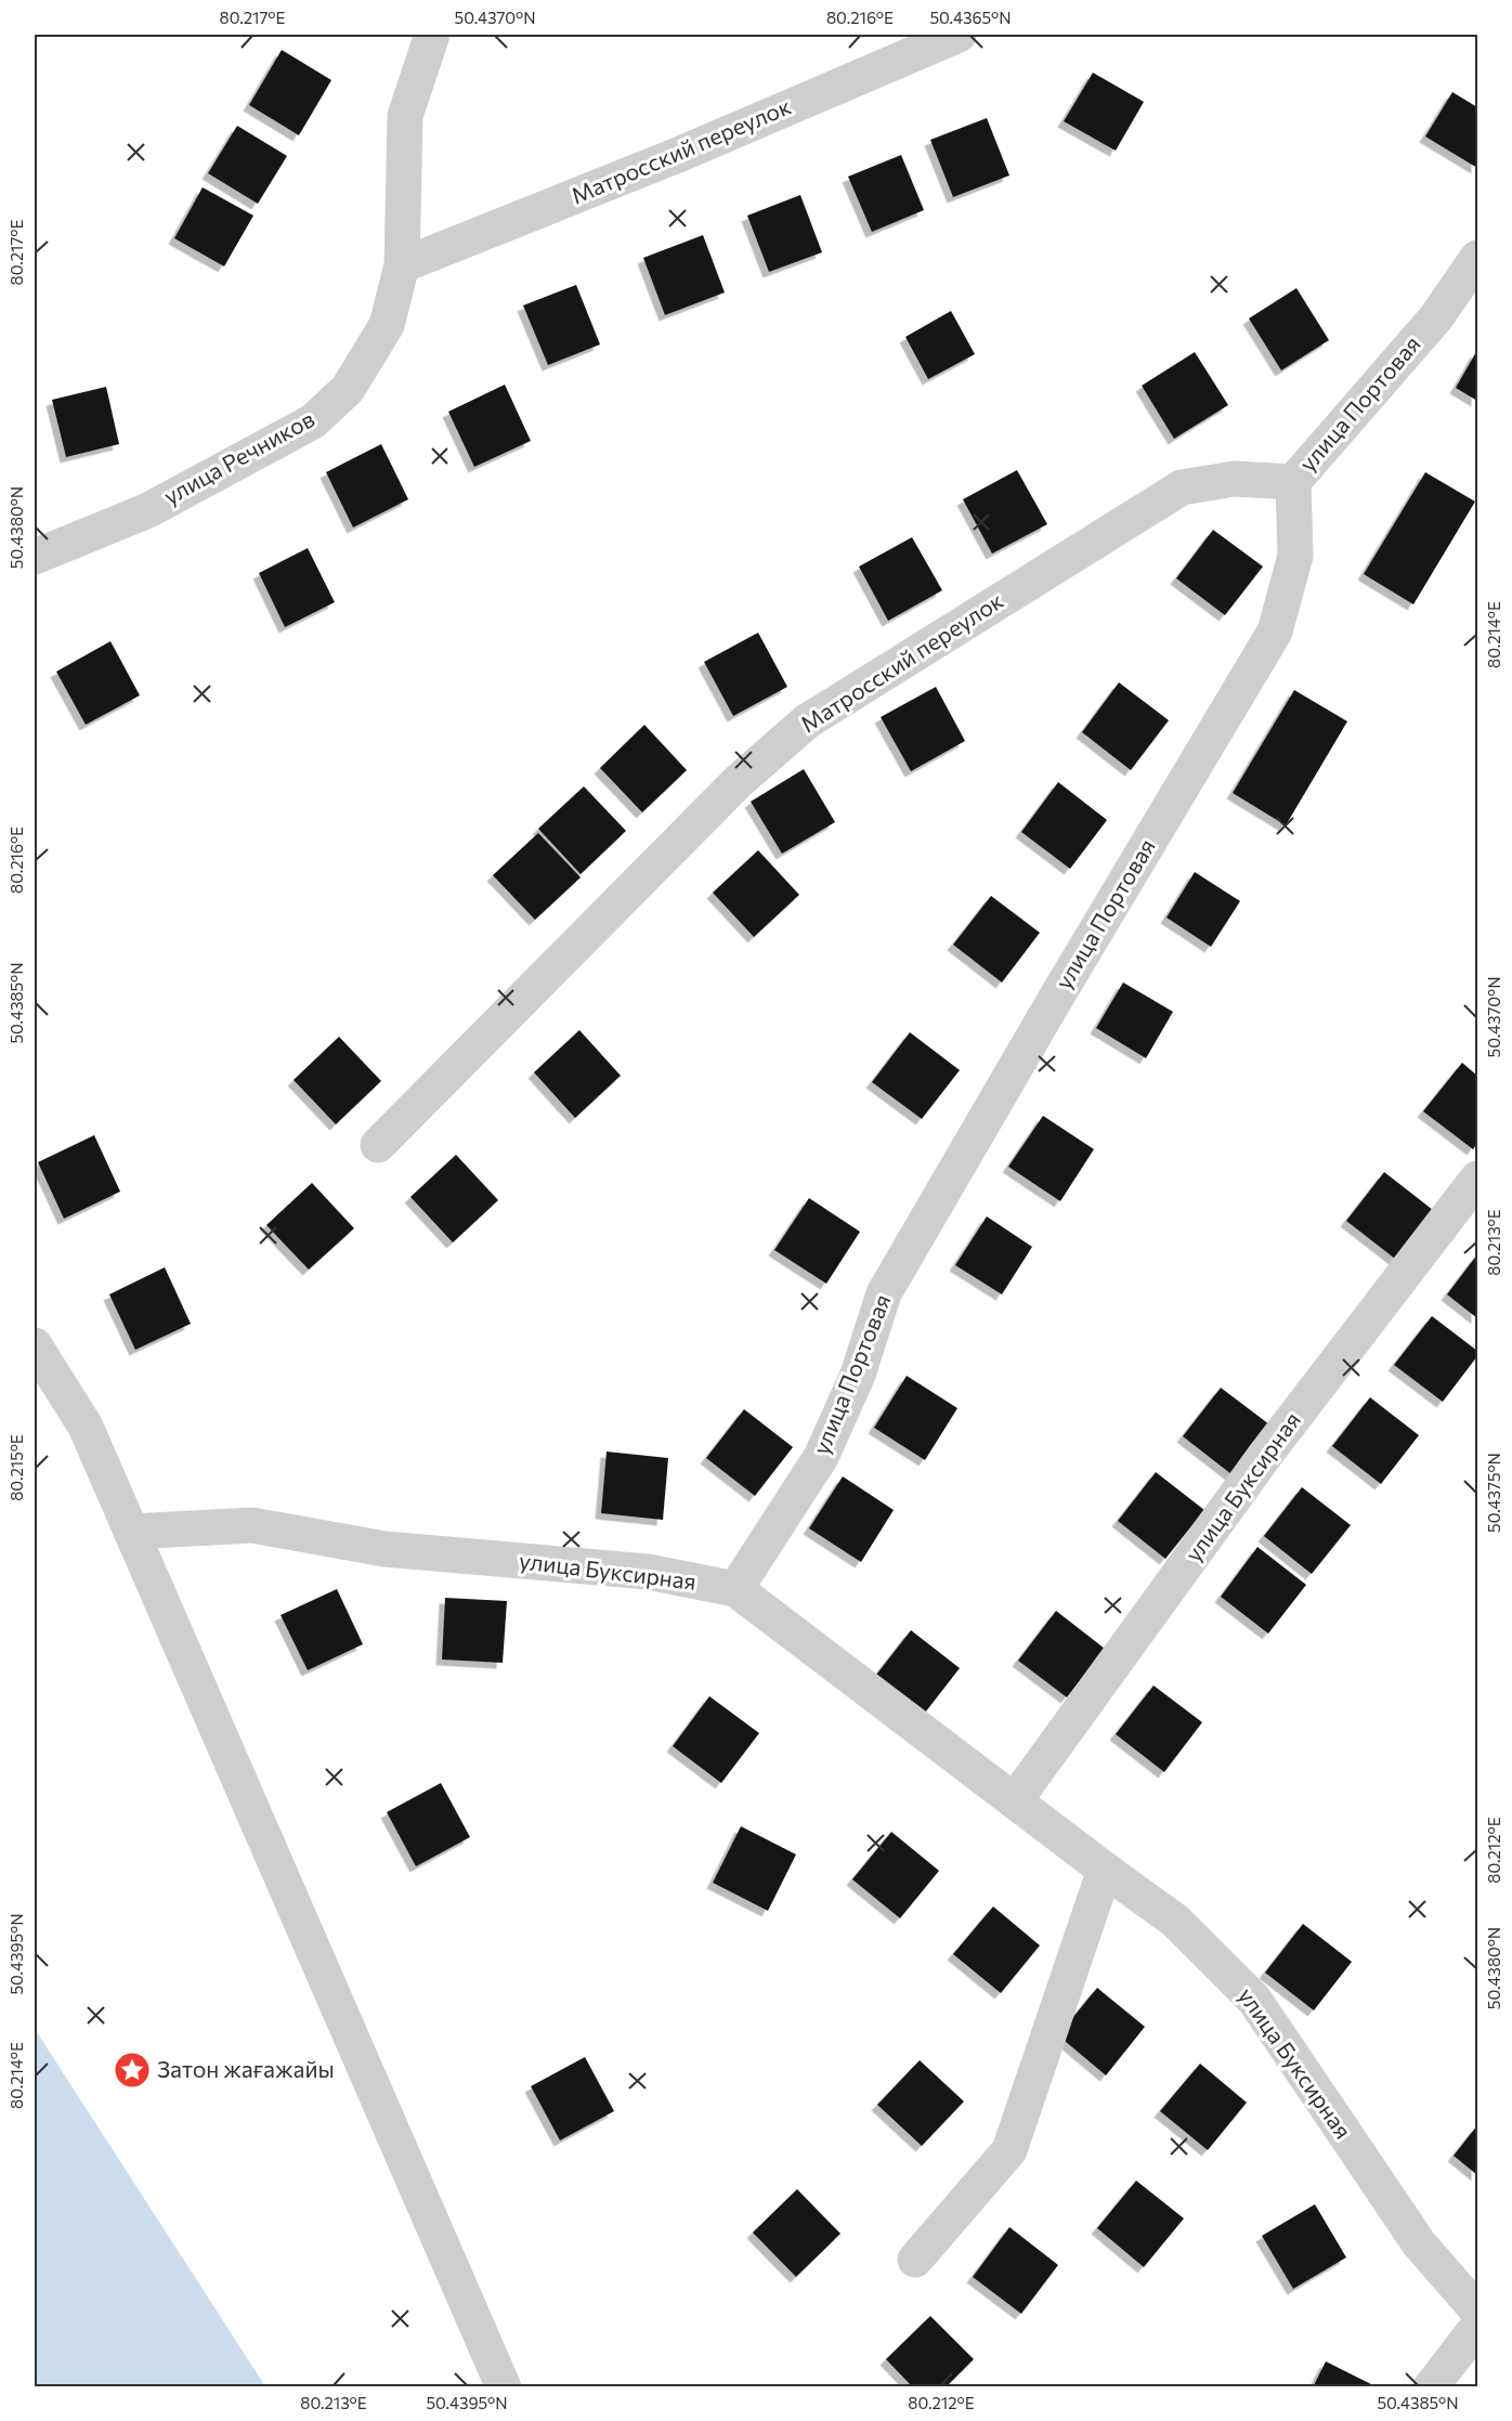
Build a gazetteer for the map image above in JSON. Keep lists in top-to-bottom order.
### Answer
{
  "streets": {
    "street": [
      "Матросский переулок",
      "улица Портовая",
      "улица Речников",
      "улица Буксирная"
    ]
  },
  "crossings": [
    ["Матросский переулок", "улица Портовая"],
    ["Матросский переулок", "улица Речников"],
    ["улица Портовая", "улица Буксирная"]
  ],
  "places": {
    "place": ["Затон жағажайы"]
  },
  "coordinates": [
    "80.217°E",
    "50.4370°N",
    "80.216°E",
    "50.4365°N",
    "50.4380°N",
    "80.214°E",
    "50.4385°N",
    "80.213°E",
    "80.215°E",
    "50.4375°N",
    "80.212°E",
    "50.4395°N"
  ]
}
